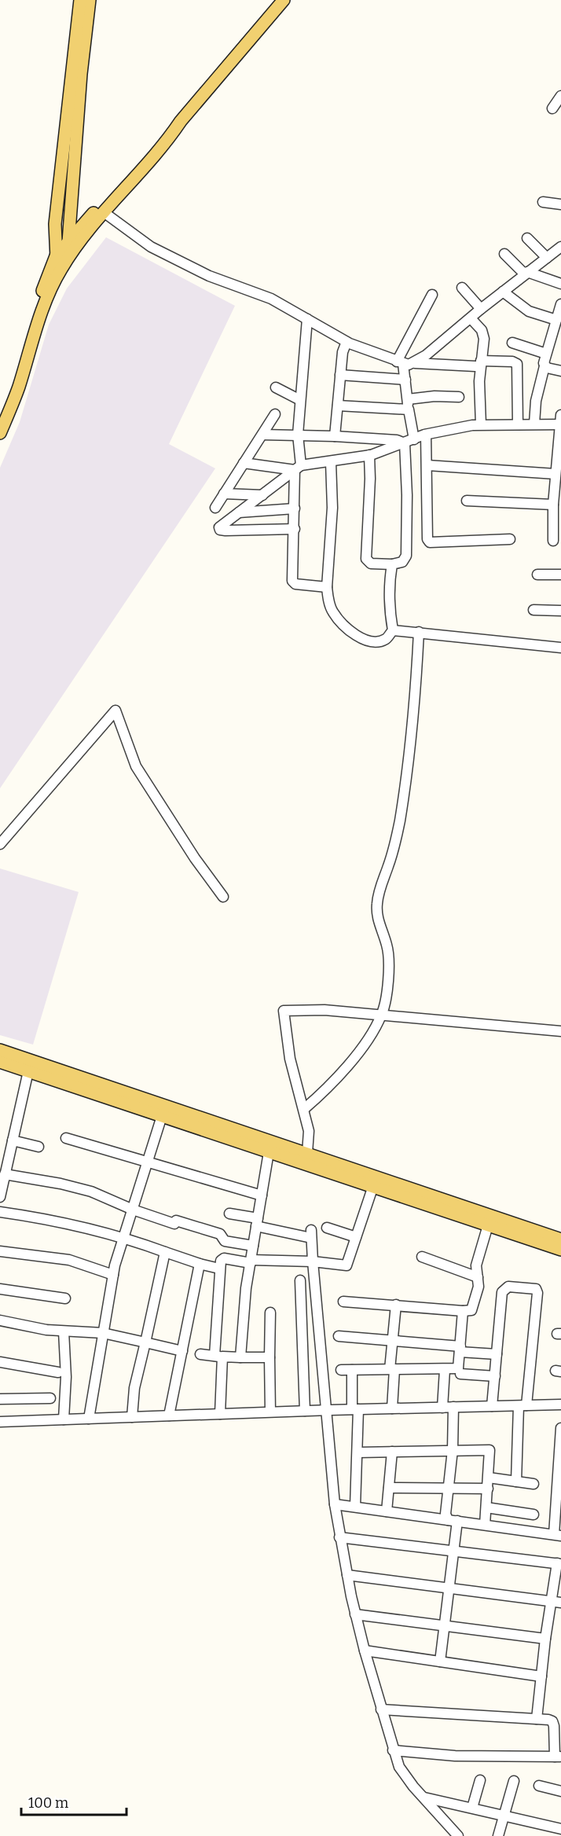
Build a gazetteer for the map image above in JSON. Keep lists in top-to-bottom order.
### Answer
{
  "scale_bar": "100 m"
}
